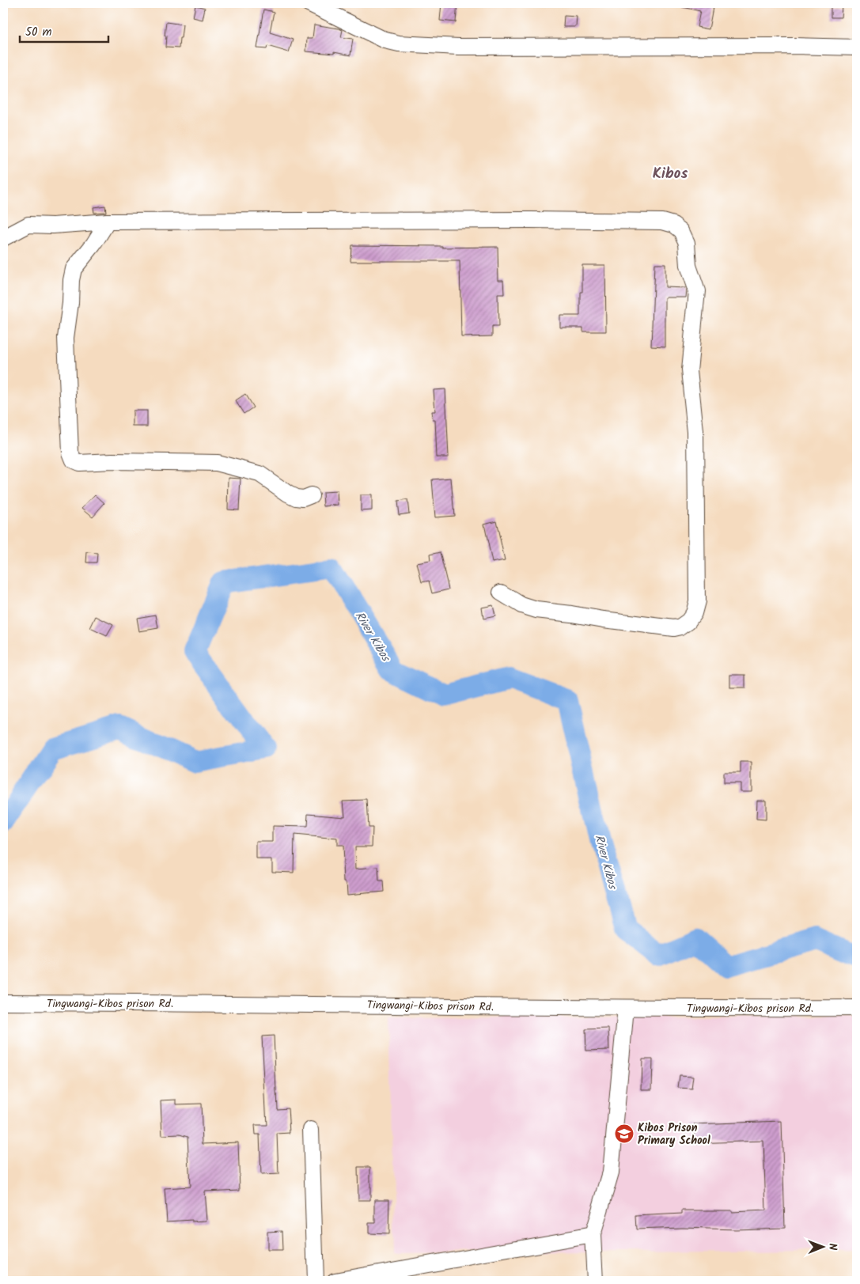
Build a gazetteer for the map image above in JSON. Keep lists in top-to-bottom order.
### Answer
{
  "streets": {
    "street": ["Tingwangi-Kibos prison Rd."]
  },
  "districts": ["Kibos"],
  "water": ["River Kibos"],
  "places": {
    "school or university": ["Kibos Prison Primary School"]
  },
  "scale_bar": "50 m",
  "north": "right"
}
